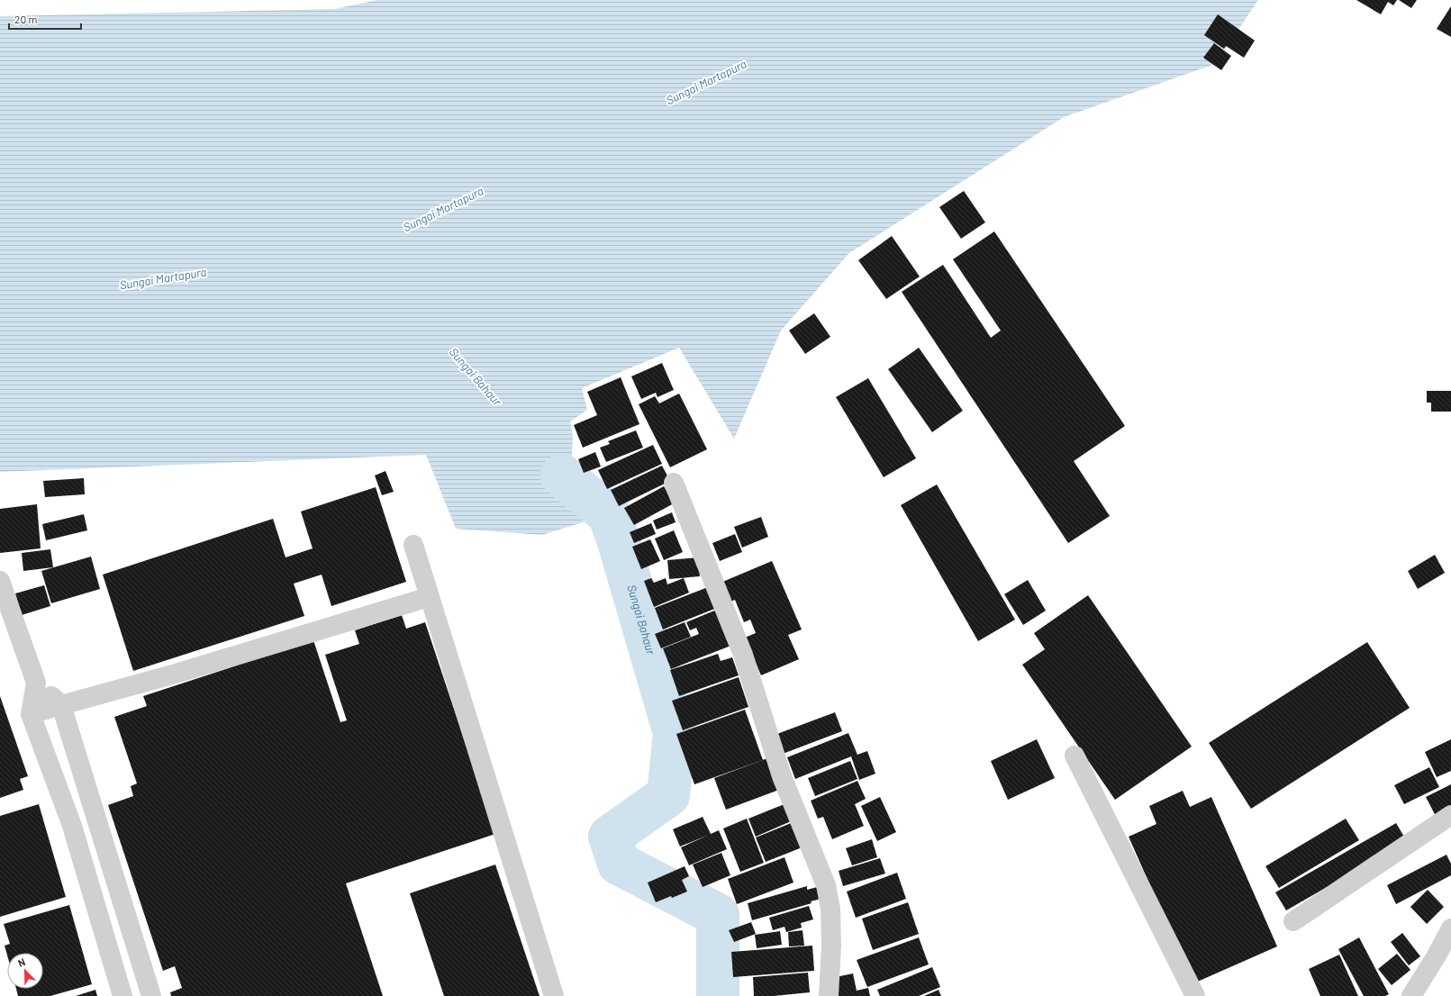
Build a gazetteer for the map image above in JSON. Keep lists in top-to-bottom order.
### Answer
{
  "water": ["Sungai Martapura", "Sungai Bahaur"],
  "scale_bar": "20 m",
  "north": "top left"
}
